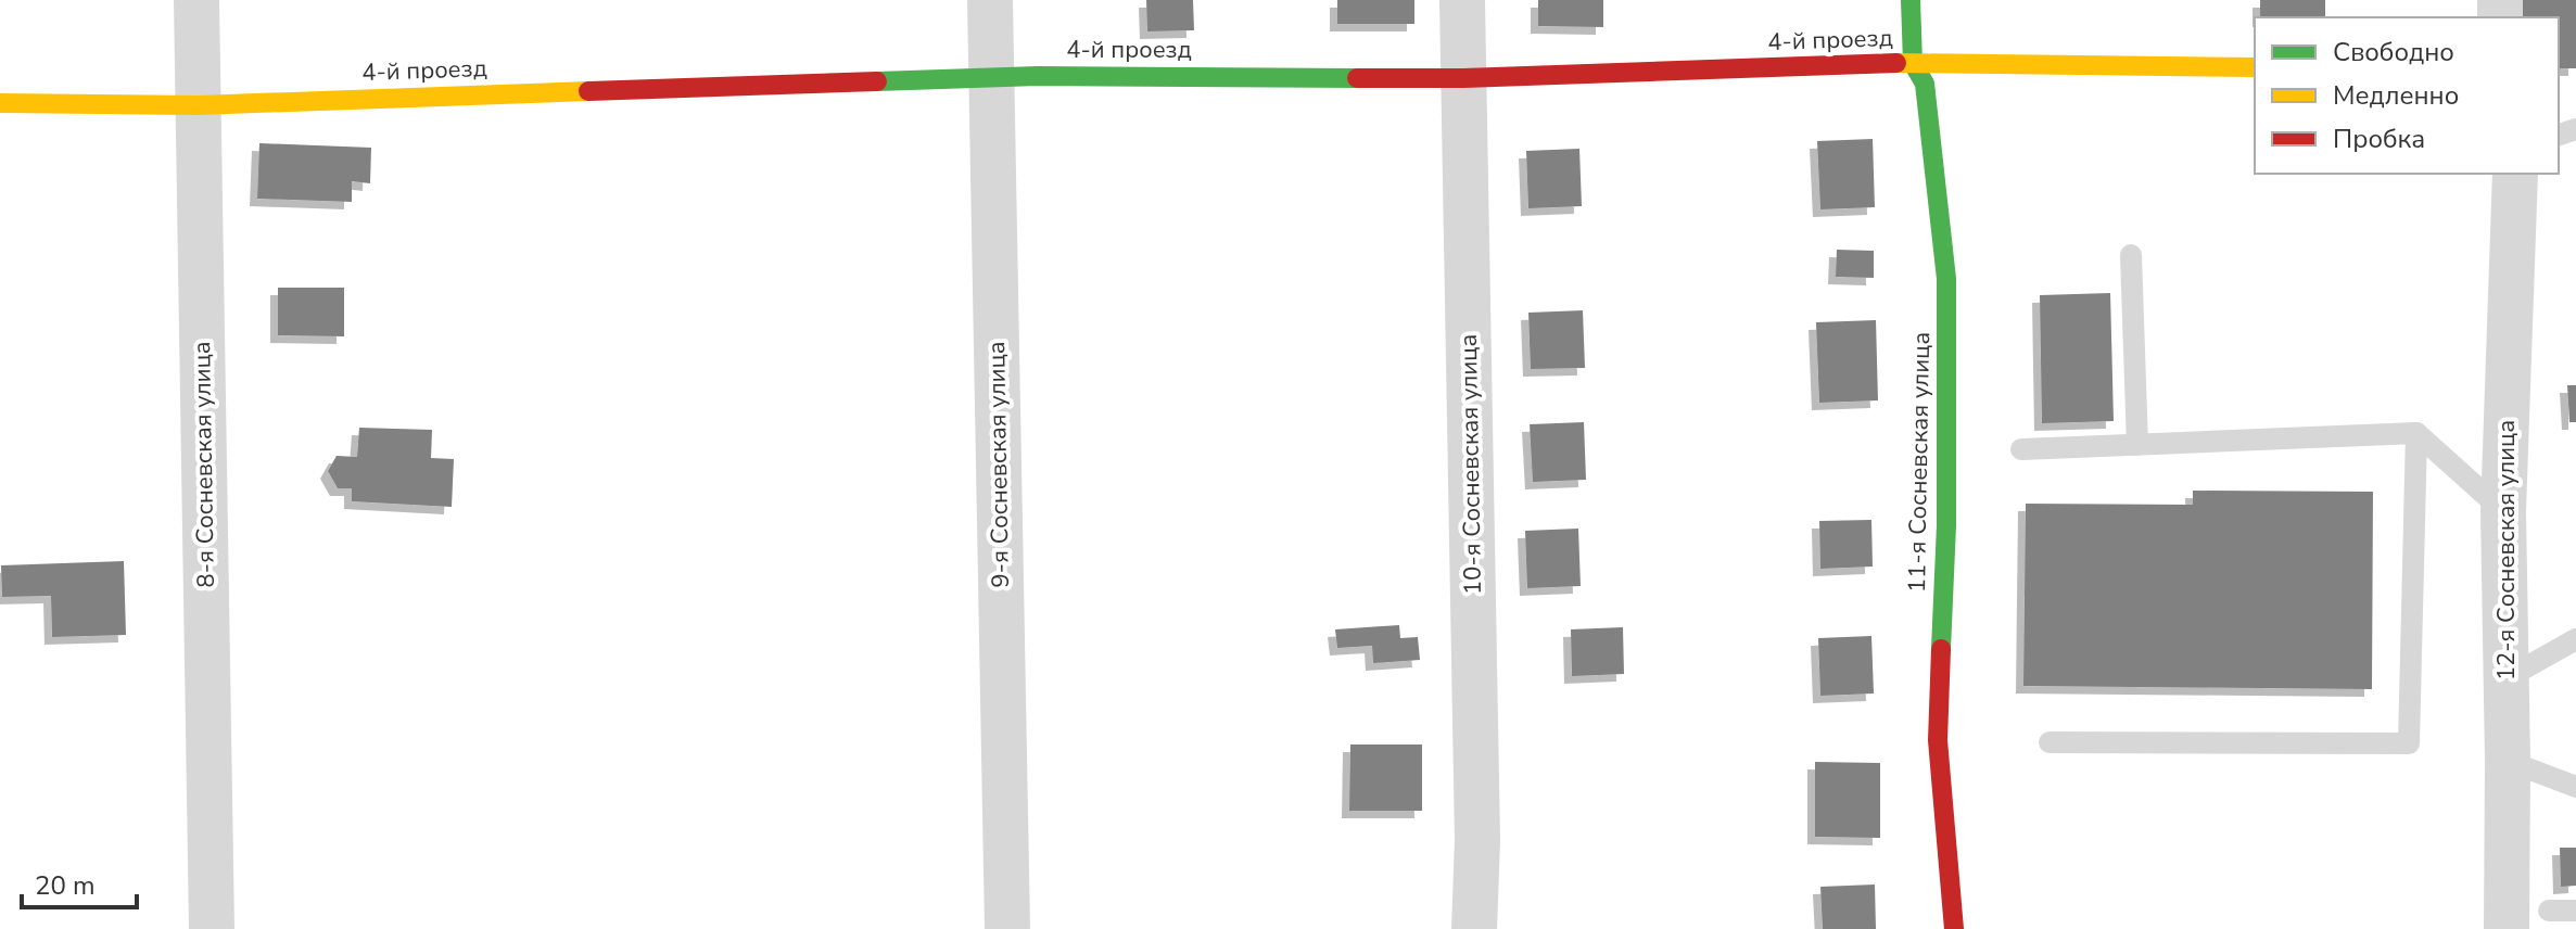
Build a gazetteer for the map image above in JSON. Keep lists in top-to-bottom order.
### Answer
{
  "streets": {
    "street": [
      "4-й проезд",
      "11-я Сосневская улица",
      "8-я Сосневская улица",
      "9-я Сосневская улица",
      "10-я Сосневская улица",
      "12-я Сосневская улица"
    ]
  },
  "crossings": [
    ["4-й проезд", "11-я Сосневская улица"],
    ["4-й проезд", "8-я Сосневская улица"],
    ["4-й проезд", "9-я Сосневская улица"],
    ["4-й проезд", "10-я Сосневская улица"]
  ],
  "legend": ["Свободно", "Медленно", "Пробка"],
  "scale_bar": "20 m"
}
